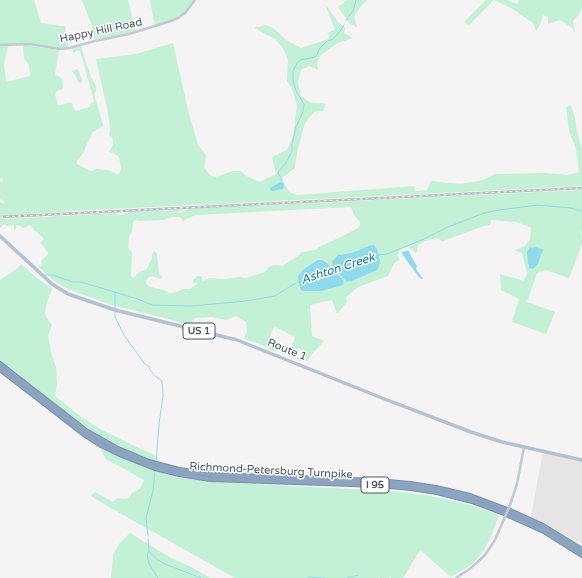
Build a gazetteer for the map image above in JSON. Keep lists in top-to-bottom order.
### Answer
{
  "streets": {
    "highway": ["Richmond-Petersburg Turnpike", "I 95"],
    "main road": ["US 1", "Route 1"],
    "street": ["Happy Hill Road"]
  },
  "water": ["Ashton Creek"]
}
